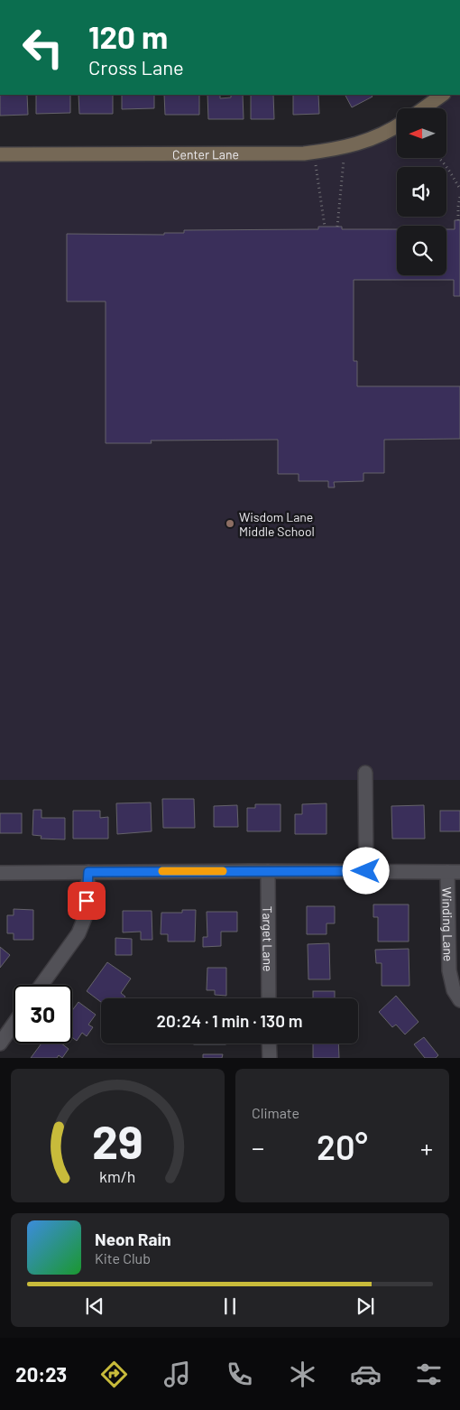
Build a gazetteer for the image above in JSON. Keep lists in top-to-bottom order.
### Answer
{
  "streets": {
    "street": ["Center Lane", "Winding Lane", "Target Lane"]
  },
  "places": ["Wisdom Lane Middle School"],
  "north": "left",
  "page": {
    "turn": ["120 m", "Cross Lane"],
    "limit": "30",
    "trip": "20:24 · 1 min · 130 m",
    "tile": "Climate",
    "heat": ["−", "20°", "+"],
    "song": ["Neon Rain", "Kite Club"],
    "tabs": "20:23",
    "gauge": ["29", "km/h"]
  }
}
